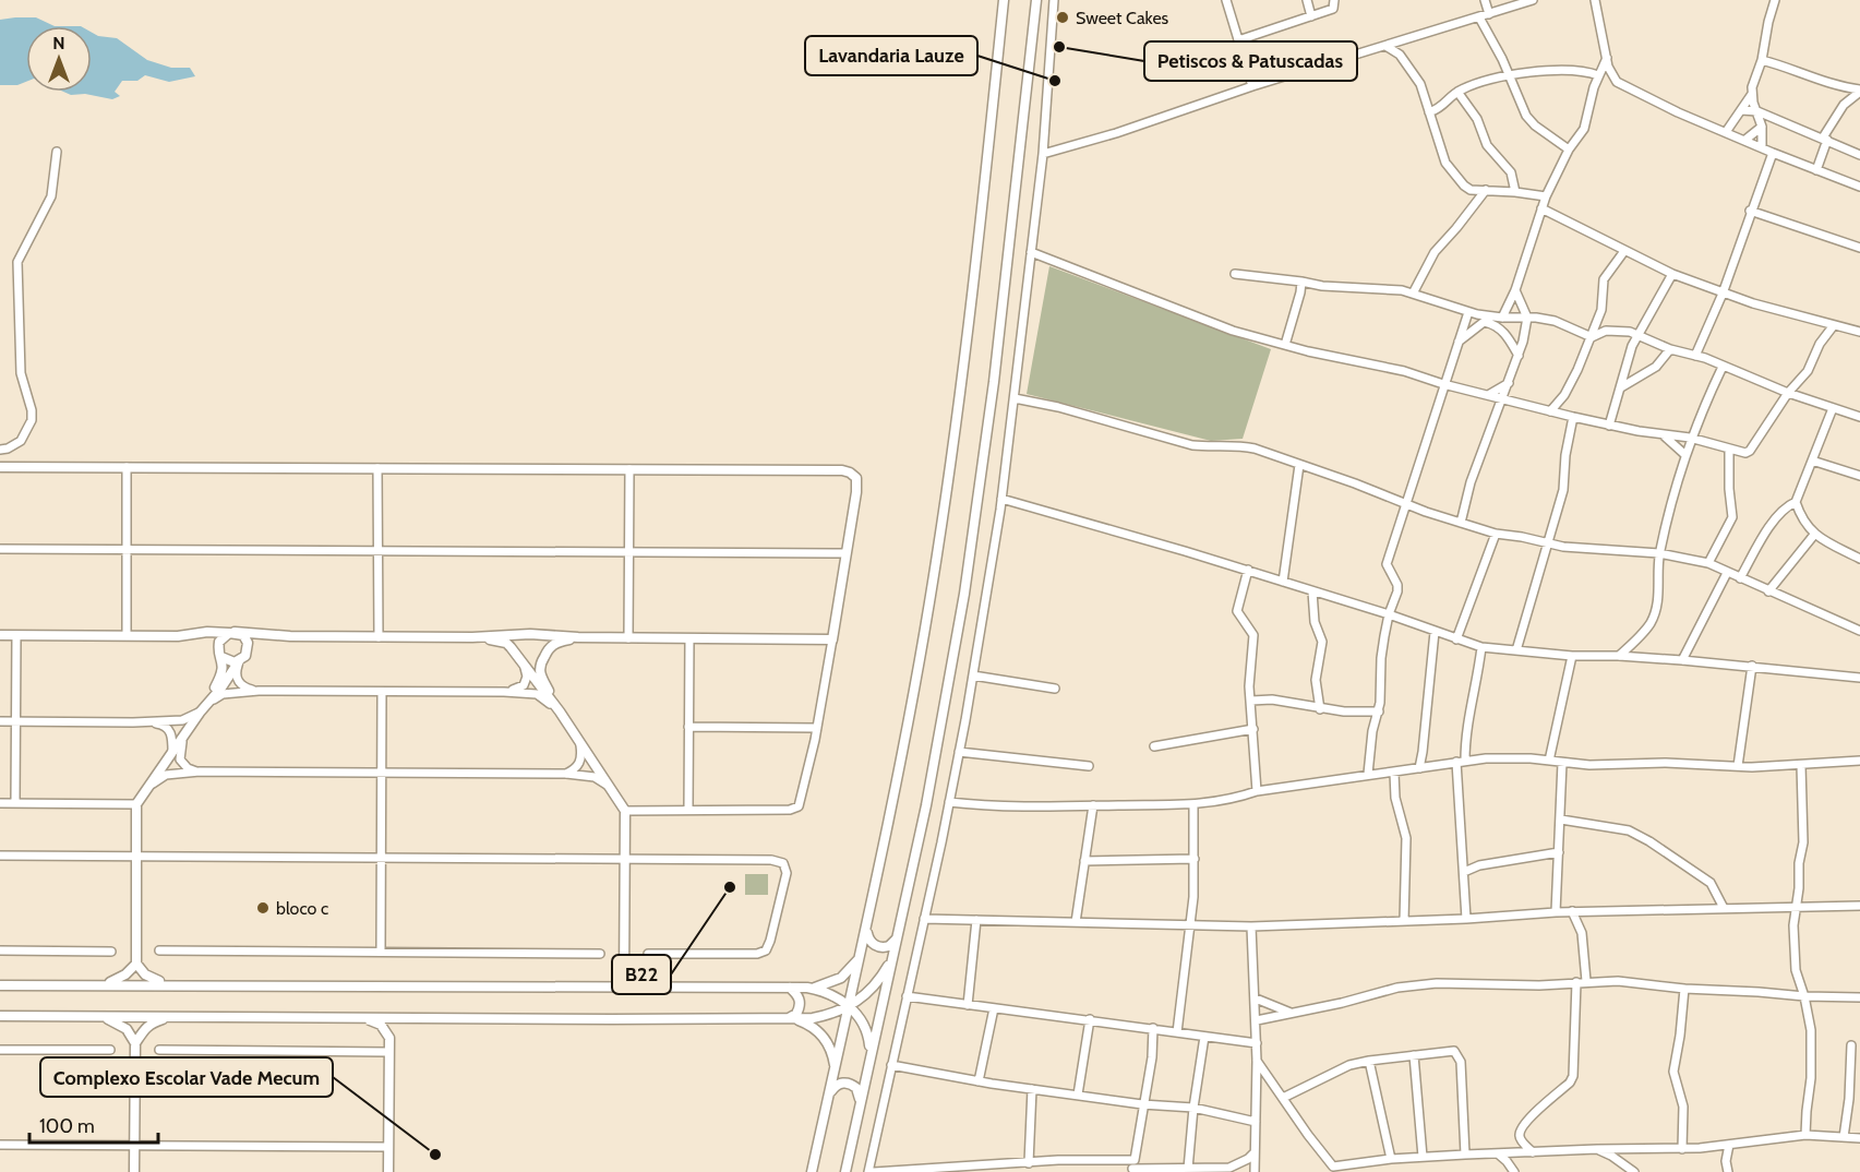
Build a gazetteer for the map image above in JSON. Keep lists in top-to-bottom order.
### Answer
{
  "places": [
    "Sweet Cakes",
    "Petiscos & Patuscadas",
    "Lavandaria Lauze",
    "B22",
    "bloco c",
    "Complexo Escolar Vade Mecum"
  ],
  "scale_bar": "100 m",
  "north": "top"
}
